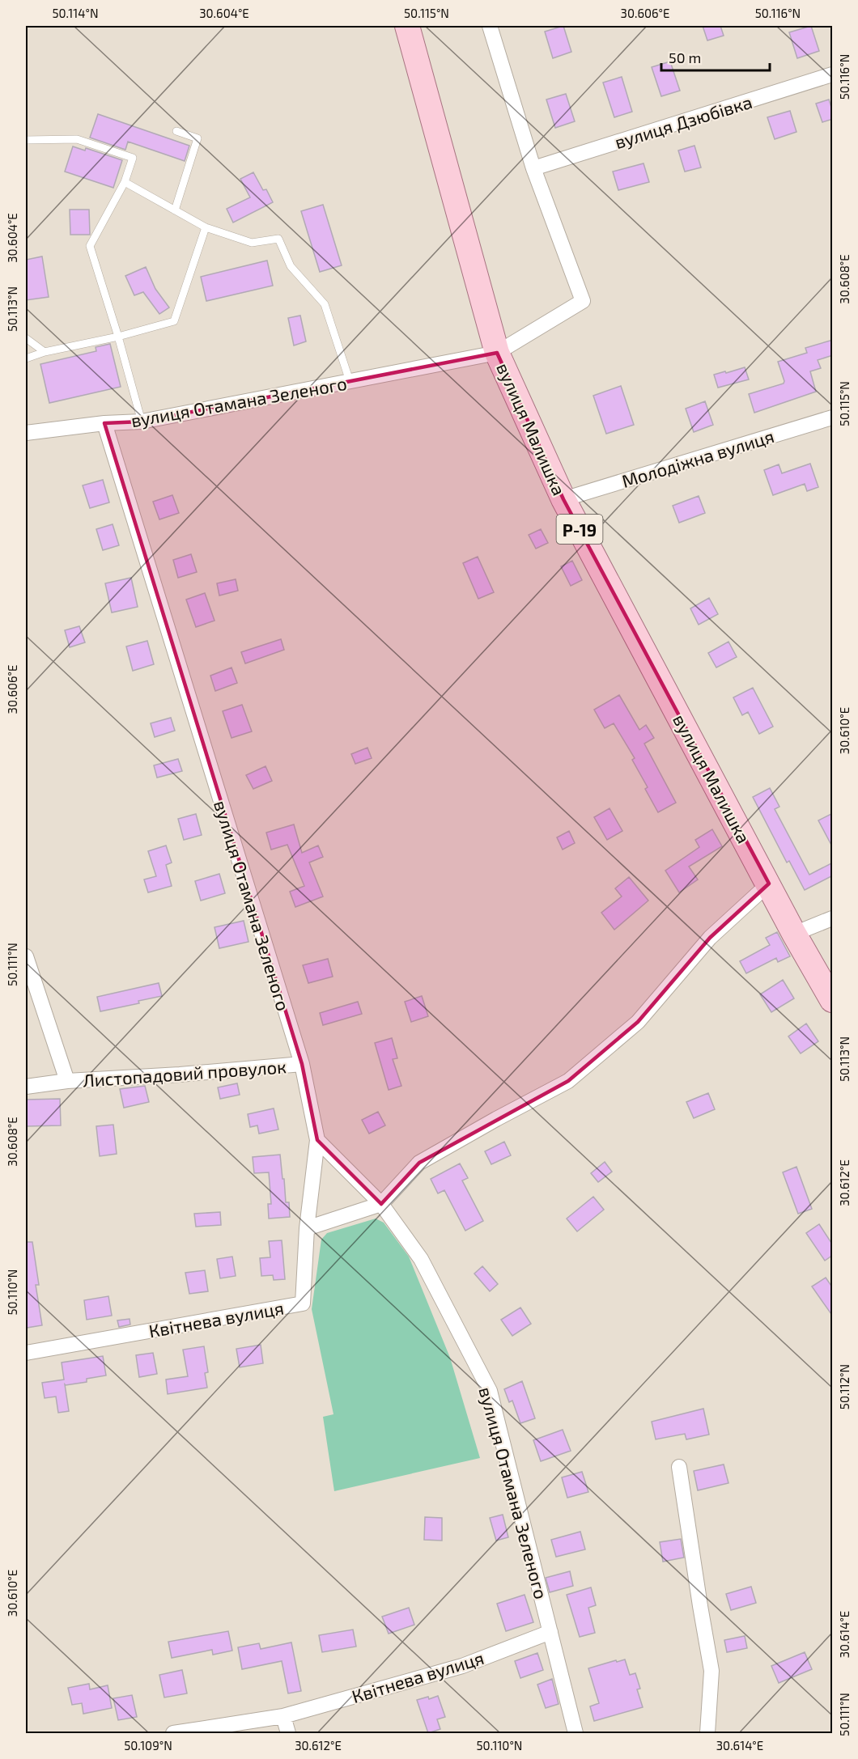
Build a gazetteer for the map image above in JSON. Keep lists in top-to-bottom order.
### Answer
{
  "streets": {
    "main road": ["вулиця Малишка", "Р-19"],
    "street": [
      "вулиця Дзюбівка",
      "вулиця Отамана Зеленого",
      "Молодіжна вулиця",
      "Листопадовий провулок",
      "Квітнева вулиця"
    ]
  },
  "crossings": [
    ["вулиця Отамана Зеленого", "вулиця Малишка"],
    ["вулиця Отамана Зеленого", "Листопадовий провулок"],
    ["вулиця Отамана Зеленого", "Квітнева вулиця"],
    ["вулиця Малишка", "Молодіжна вулиця"]
  ],
  "scale_bar": "50 m",
  "coordinates": [
    "50.114°N",
    "30.604°E",
    "50.115°N",
    "30.606°E",
    "50.116°N",
    "30.608°E",
    "50.113°N",
    "30.610°E",
    "50.111°N",
    "30.612°E",
    "50.110°N",
    "50.112°N",
    "30.614°E",
    "50.109°N"
  ]
}
